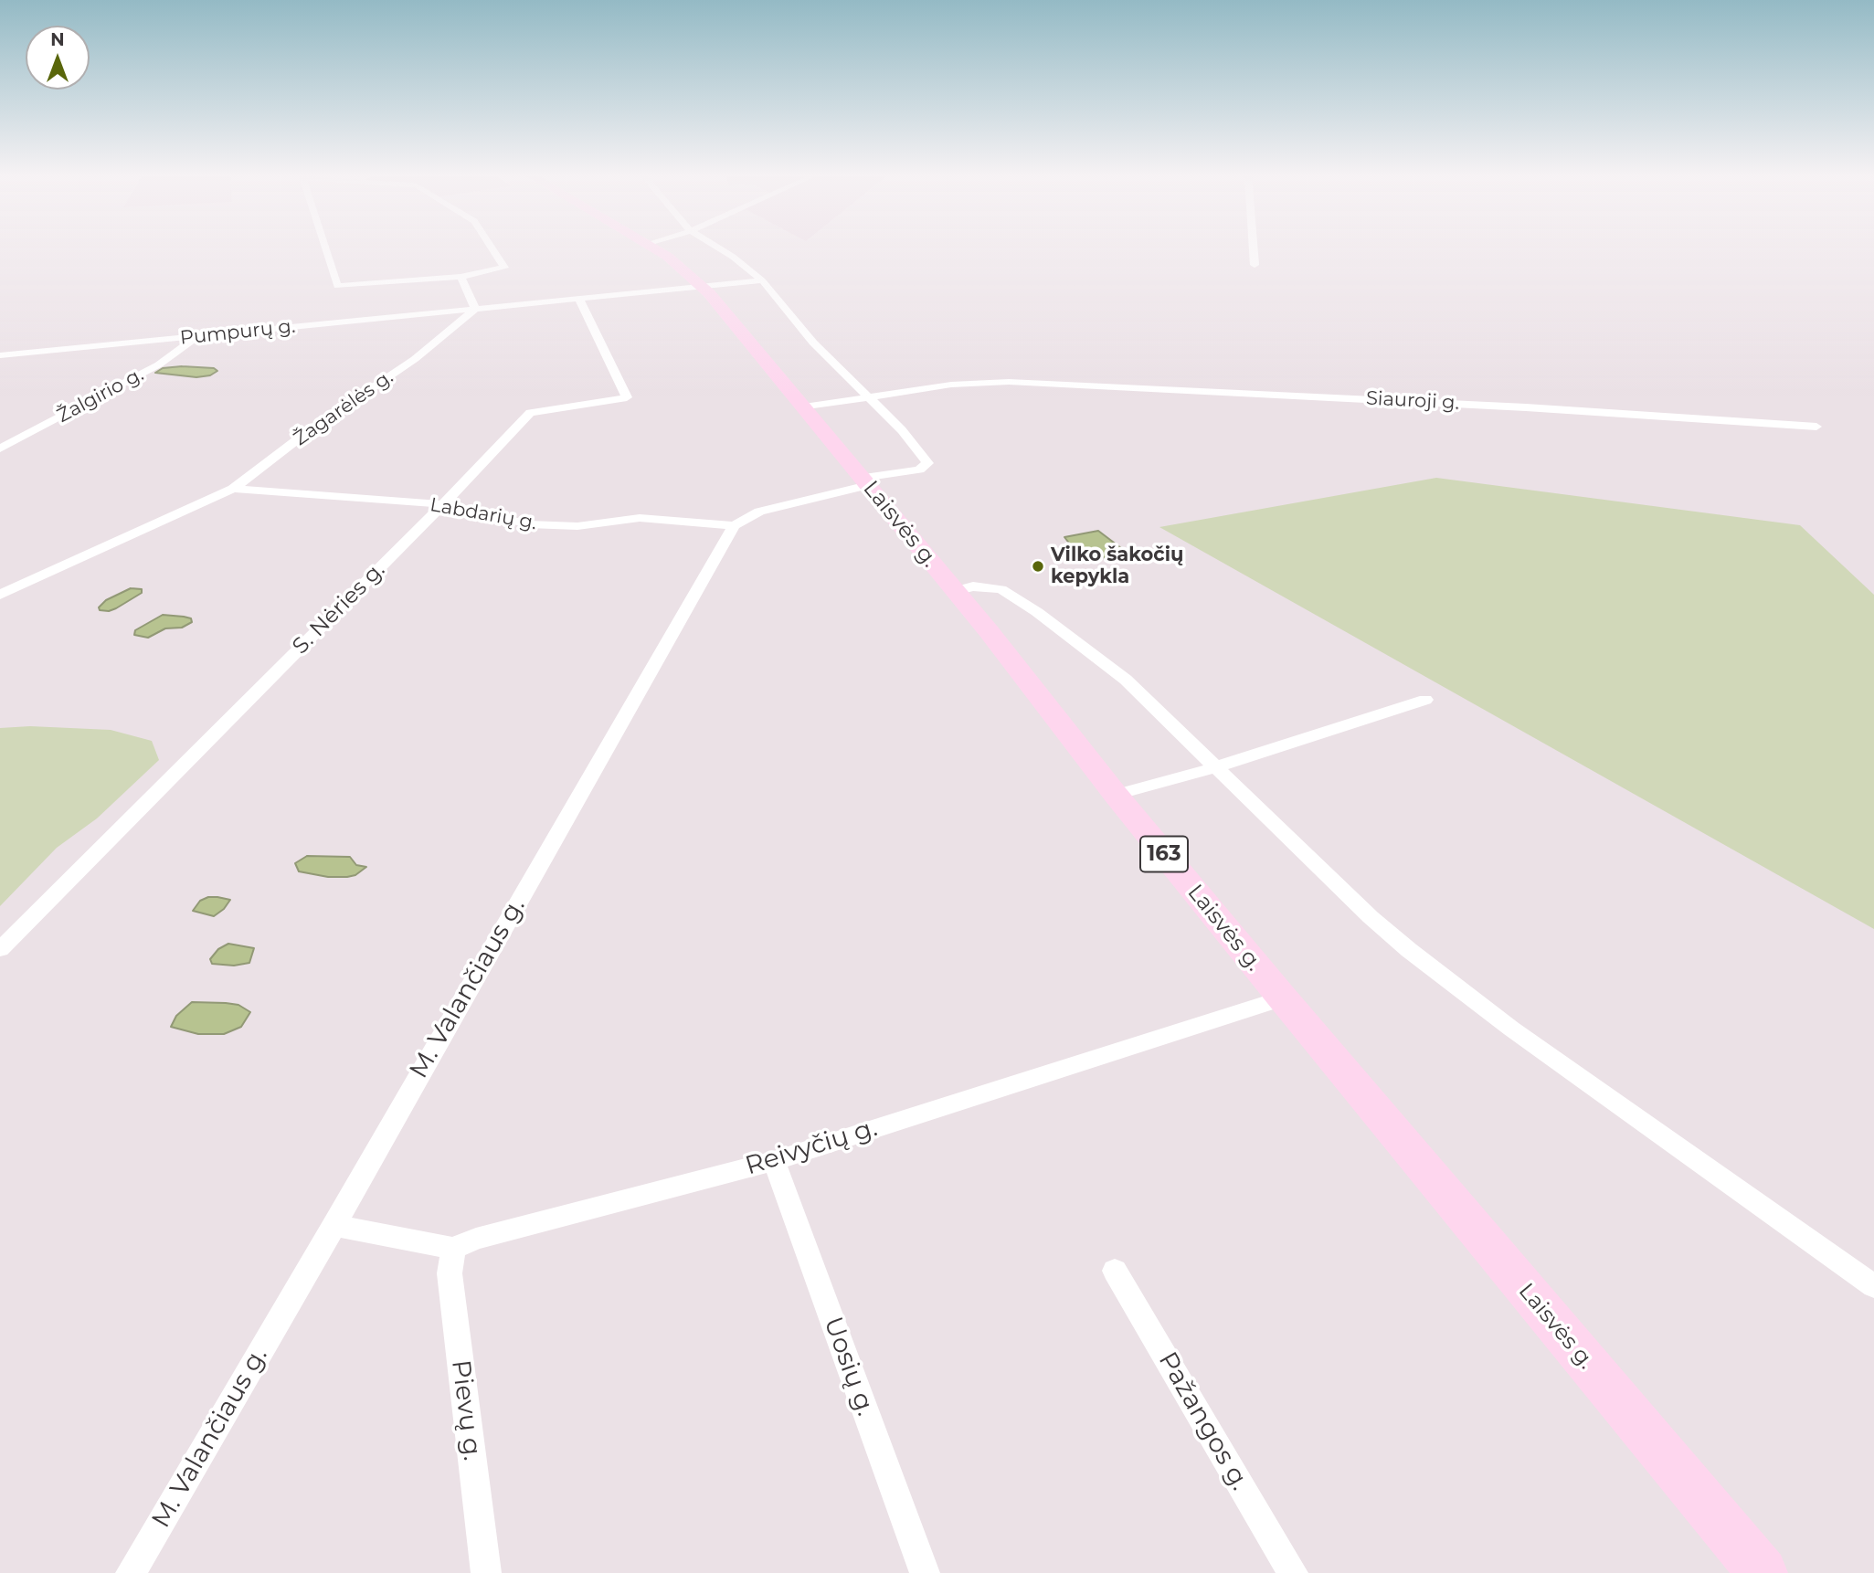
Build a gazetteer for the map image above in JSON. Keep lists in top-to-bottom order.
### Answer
{
  "streets": {
    "main road": ["Laisvės g.", "163"],
    "street": [
      "Pumpurų g.",
      "Žalgirio g.",
      "Siauroji g.",
      "Žagarėlės g.",
      "Labdarių g.",
      "S. Nėries g.",
      "M. Valančiaus g.",
      "Reivyčių g.",
      "Uosių g.",
      "Pievų g.",
      "Pažangos g."
    ]
  },
  "crossings": [
    ["Pumpurų g.", "Žalgirio g."],
    ["Pumpurų g.", "Žagarėlės g."],
    ["Siauroji g.", "Laisvės g."],
    ["Žagarėlės g.", "Labdarių g."],
    ["Labdarių g.", "S. Nėries g."],
    ["Labdarių g.", "M. Valančiaus g."],
    ["Laisvės g.", "Reivyčių g."],
    ["Reivyčių g.", "Uosių g."],
    ["Reivyčių g.", "Pievų g."]
  ],
  "places": ["Vilko šakočių kepykla"],
  "north": "top"
}
